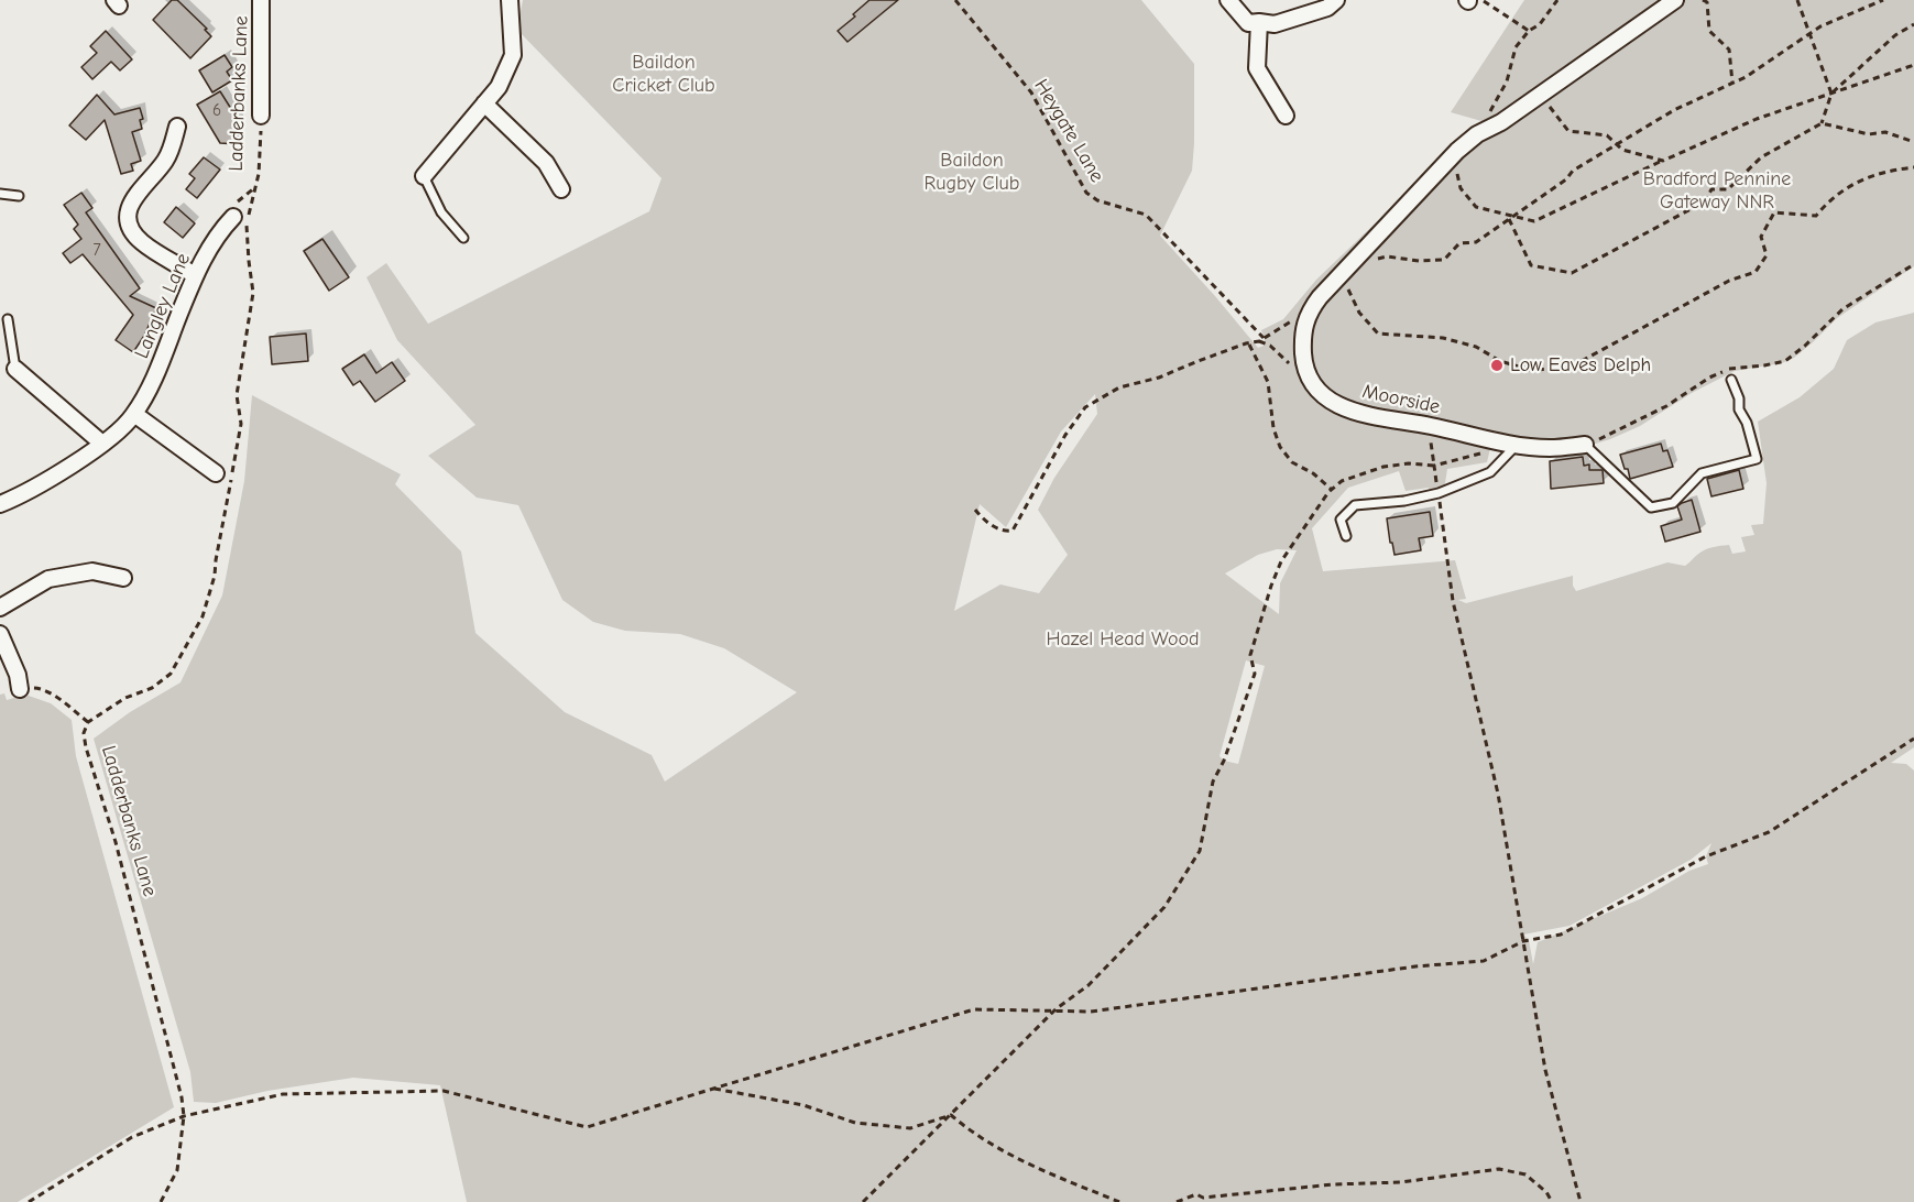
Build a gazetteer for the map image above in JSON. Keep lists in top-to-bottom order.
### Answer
{
  "streets": {
    "street": ["Ladderbanks Lane", "Langley Lane", "Moorside"],
    "path": ["Heygate Lane"]
  },
  "parks": [
    "Baildon Cricket Club",
    "Baildon Rugby Club",
    "Bradford Pennine Gateway NNR",
    "Hazel Head Wood"
  ],
  "places": ["Low Eaves Delph"],
  "house_numbers": ["6", "7"]
}
